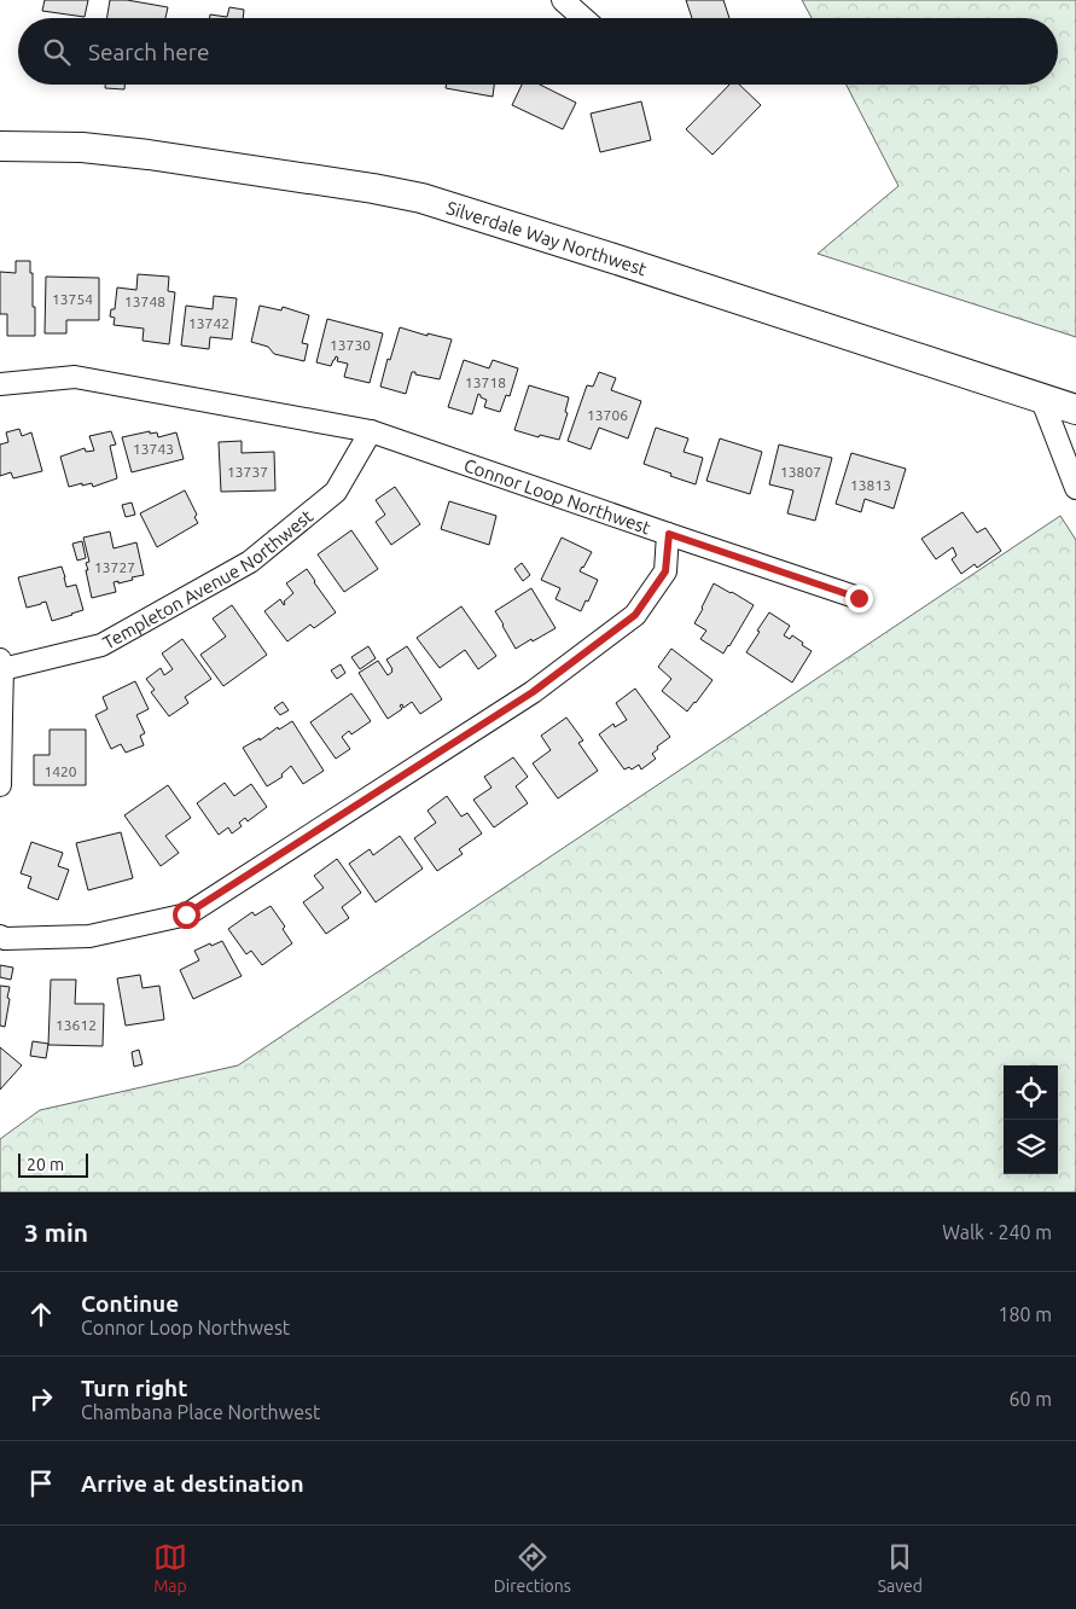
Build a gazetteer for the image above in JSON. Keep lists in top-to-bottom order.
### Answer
{
  "streets": {
    "main road": ["Silverdale Way Northwest"],
    "street": ["Connor Loop Northwest", "Templeton Avenue Northwest"]
  },
  "crossings": [
    ["Connor Loop Northwest", "Templeton Avenue Northwest"]
  ],
  "house_numbers": [
    "13754",
    "13748",
    "13742",
    "13730",
    "13718",
    "13706",
    "13743",
    "13737",
    "13807",
    "13813",
    "13727",
    "1420",
    "13612"
  ],
  "scale_bar": "20 m",
  "page": {
    "search": "Search here",
    "scale": "20 m",
    "heading": ["3 min", "Walk · 240 m"],
    "list": [
      ["Continue", "Connor Loop Northwest", "180 m"],
      ["Turn right", "Chambana Place Northwest", "60 m"],
      "Arrive at destination"
    ],
    "nav": ["Map", "Directions", "Saved"]
  }
}
